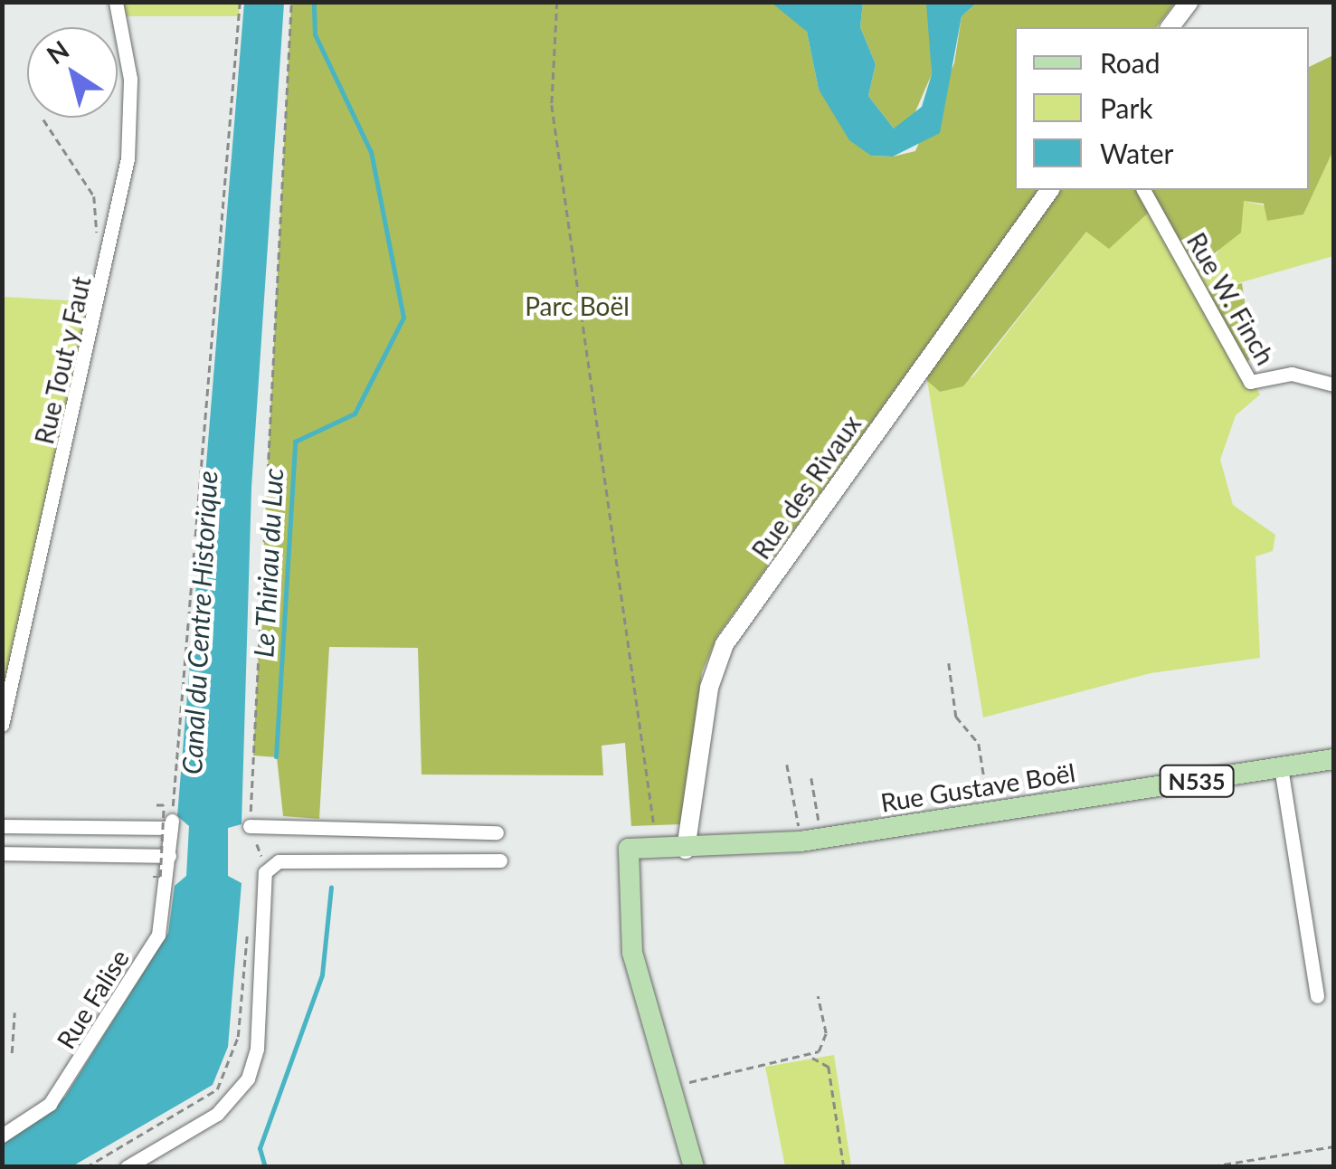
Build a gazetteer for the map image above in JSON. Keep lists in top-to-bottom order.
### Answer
{
  "streets": {
    "main road": ["N535", "Rue Gustave Boël"],
    "street": [
      "Rue W. Finch",
      "Rue Tout y Faut",
      "Rue des Rivaux",
      "Rue Falise"
    ]
  },
  "crossings": [
    ["Rue des Rivaux", "Rue Gustave Boël"]
  ],
  "water": ["Le Thiriau du Luc", "Canal du Centre Historique"],
  "parks": ["Parc Boël"],
  "legend": ["Road", "Park", "Water"],
  "north": "top left"
}
